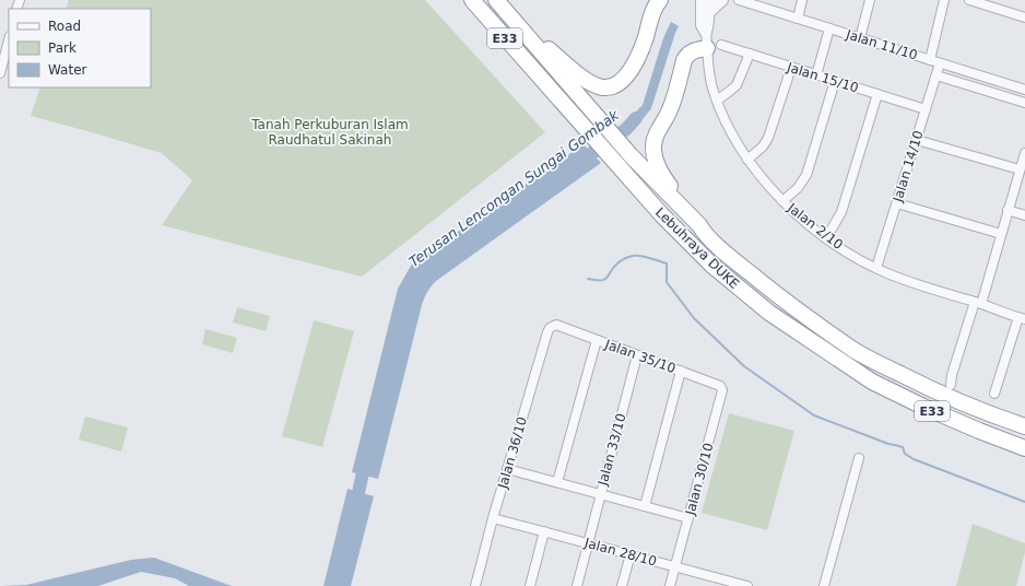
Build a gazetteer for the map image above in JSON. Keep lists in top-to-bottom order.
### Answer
{
  "streets": {
    "highway": ["E33", "Lebuhraya DUKE"],
    "street": [
      "Jalan 11/10",
      "Jalan 15/10",
      "Jalan 14/10",
      "Jalan 2/10",
      "Jalan 35/10",
      "Jalan 33/10",
      "Jalan 36/10",
      "Jalan 30/10",
      "Jalan 28/10"
    ]
  },
  "crossings": [
    ["Jalan 11/10", "Jalan 14/10"],
    ["Jalan 15/10", "Jalan 14/10"],
    ["Jalan 15/10", "Jalan 2/10"],
    ["Jalan 14/10", "Jalan 2/10"],
    ["Jalan 35/10", "Jalan 33/10"],
    ["Jalan 35/10", "Jalan 36/10"],
    ["Jalan 35/10", "Jalan 30/10"],
    ["Jalan 33/10", "Jalan 28/10"],
    ["Jalan 36/10", "Jalan 28/10"],
    ["Jalan 30/10", "Jalan 28/10"]
  ],
  "water": ["Terusan Lencongan Sungai Gombak"],
  "parks": ["Tanah Perkuburan Islam Raudhatul Sakinah"],
  "legend": ["Road", "Park", "Water"]
}
